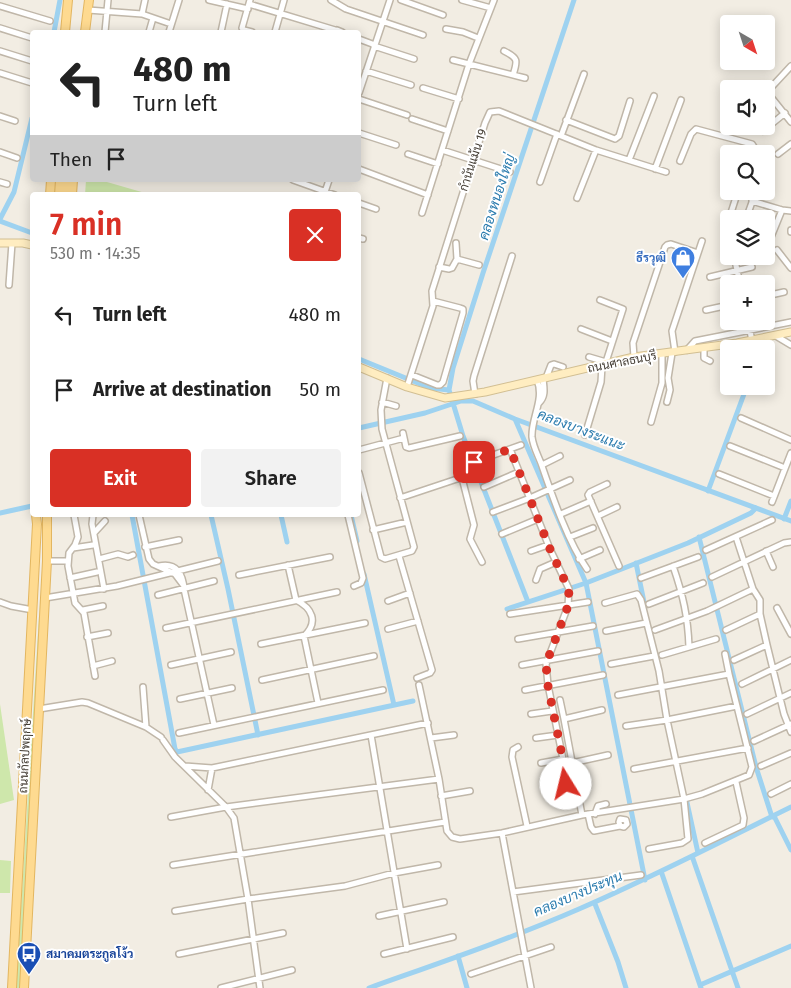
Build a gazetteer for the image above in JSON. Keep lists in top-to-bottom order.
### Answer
{
  "streets": {
    "main road": ["ถนนกัลปพฤกษ์"],
    "street": ["กำนันแม้น 19", "ถนนศาลธนบุรี"]
  },
  "crossings": [
    ["กำนันแม้น 19", "ถนนศาลธนบุรี"]
  ],
  "water": ["คลองหนองใหญ่", "คลองบางระแนะ", "คลองบางประทุน"],
  "places": {
    "shop": ["ธีรวุฒิ"],
    "bus stop": ["สมาคมตระกูลโง้ว"]
  },
  "north": "bottom right",
  "page": {
    "map_buttons": ["+", "−"],
    "turn": ["480 m", "Turn left"],
    "then": "Then",
    "heading": ["7 min", "530 m · 14:35"],
    "list": [
      {
        "name": "Turn left",
        "value": "480 m"
      },
      {
        "name": "Arrive at destination",
        "value": "50 m"
      }
    ],
    "buttons": ["Exit", "Share"]
  }
}
